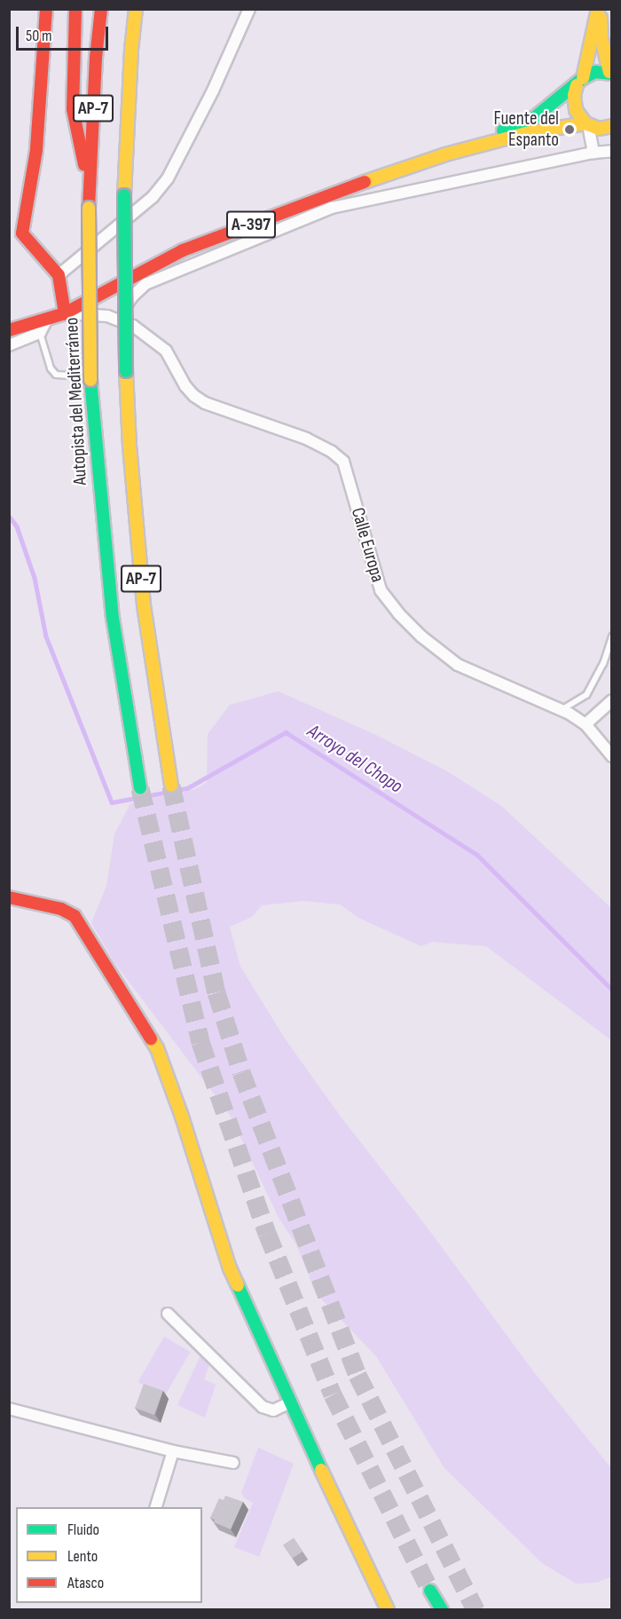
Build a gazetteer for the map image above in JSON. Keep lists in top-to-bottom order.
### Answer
{
  "streets": {
    "main road": ["AP-7", "A-397", "Autopista del Mediterráneo"],
    "street": ["Calle Europa"]
  },
  "water": ["Arroyo del Chopo"],
  "places": ["Fuente del Espanto"],
  "legend": ["Fluido", "Lento", "Atasco"],
  "scale_bar": "50 m"
}
